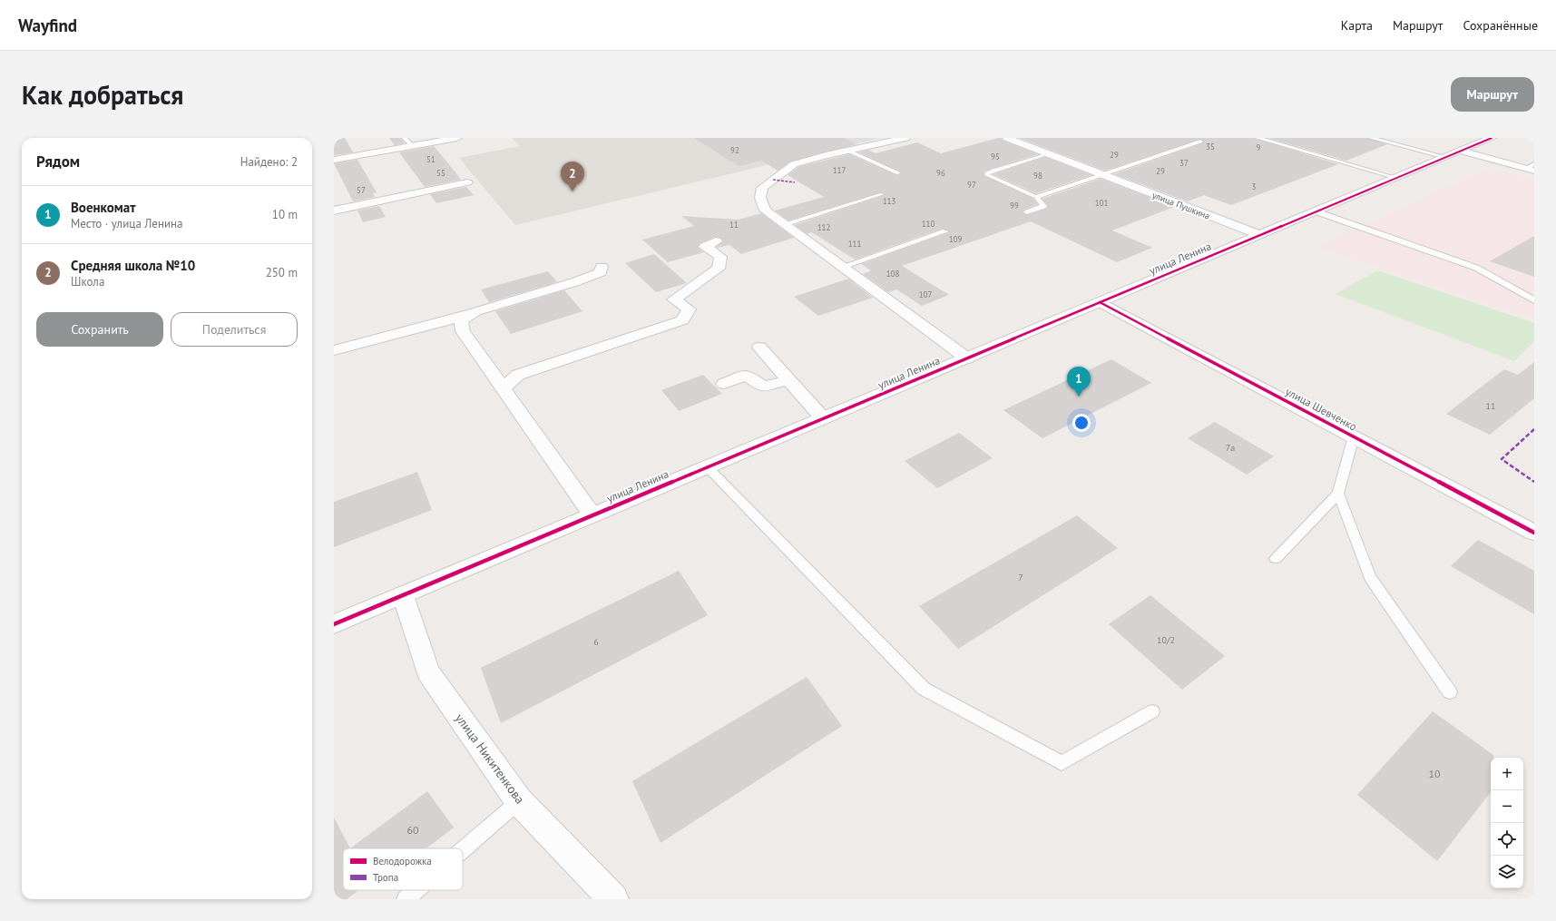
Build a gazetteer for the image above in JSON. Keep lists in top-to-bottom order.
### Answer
{
  "streets": {
    "street": [
      "улица Пушкина",
      "улица Ленина",
      "улица Шевченко",
      "улица Никитенкова"
    ]
  },
  "crossings": [
    ["улица Пушкина", "улица Ленина"],
    ["улица Ленина", "улица Шевченко"],
    ["улица Ленина", "улица Никитенкова"]
  ],
  "house_numbers": [
    "35",
    "9",
    "92",
    "29",
    "95",
    "51",
    "37",
    "117",
    "29",
    "55",
    "96",
    "98",
    "97",
    "3",
    "57",
    "113",
    "101",
    "99",
    "110",
    "11",
    "112",
    "109",
    "111",
    "108",
    "107",
    "11",
    "7а",
    "7",
    "10/2",
    "6",
    "10",
    "60"
  ],
  "legend": ["Велодорожка", "Тропа"],
  "page": {
    "header": "Wayfind",
    "nav": ["Карта", "Маршрут", "Сохранённые"],
    "buttons": [
      "Маршрут",
      ["Сохранить", "Поделиться"]
    ],
    "title": "Как добраться",
    "heading": ["Рядом", "Найдено: 2"],
    "pins": ["2", "1"],
    "list": [
      {
        "mark": "1",
        "name": "Военкомат",
        "note": "Место · улица Ленина",
        "value": "10 m"
      },
      {
        "mark": "2",
        "name": "Средняя школа №10",
        "note": "Школа",
        "value": "250 m"
      }
    ],
    "map_buttons": ["+", "−"]
  }
}
